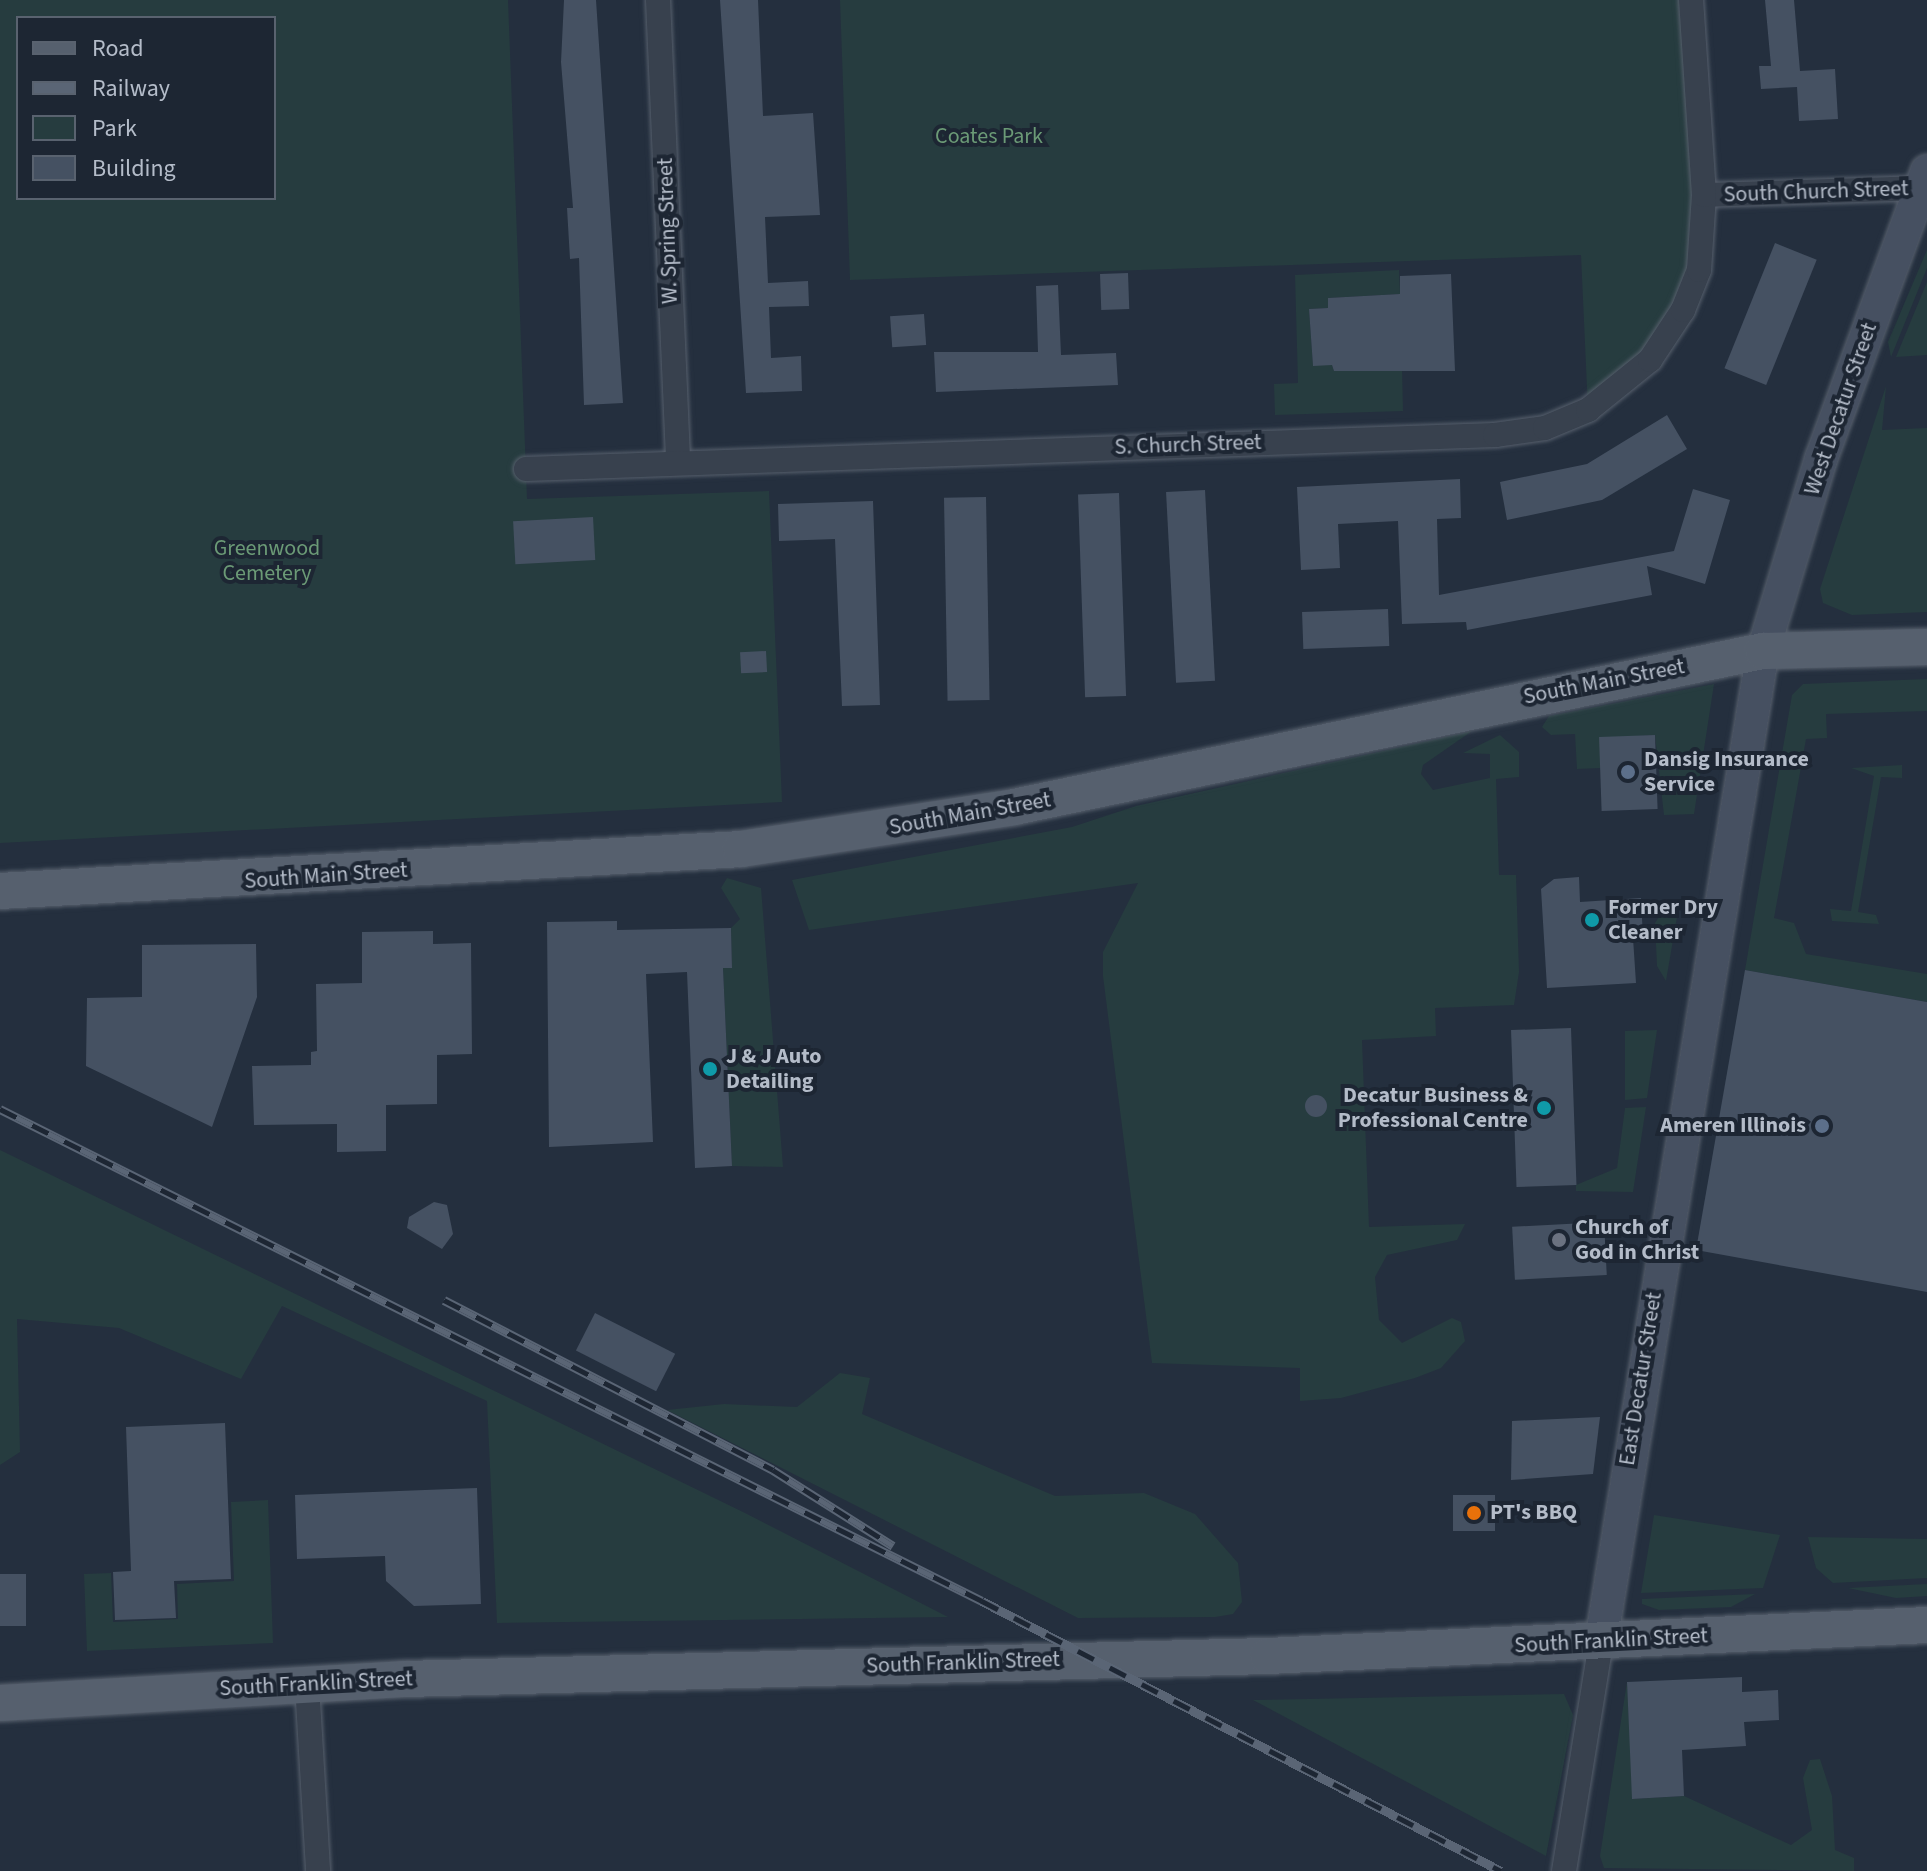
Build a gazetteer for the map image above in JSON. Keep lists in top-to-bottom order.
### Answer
{
  "streets": {
    "main road": ["South Main Street", "South Franklin Street"],
    "street": [
      "South Church Street",
      "W. Spring Street",
      "West Decatur Street",
      "S. Church Street",
      "East Decatur Street"
    ]
  },
  "crossings": [
    ["South Church Street", "West Decatur Street"],
    ["South Church Street", "S. Church Street"],
    ["W. Spring Street", "S. Church Street"],
    ["West Decatur Street", "South Main Street"],
    ["West Decatur Street", "East Decatur Street"],
    ["South Main Street", "East Decatur Street"],
    ["East Decatur Street", "South Franklin Street"]
  ],
  "parks": ["Coates Park", "Greenwood Cemetery"],
  "places": [
    "Dansig Insurance Service",
    "Former Dry Cleaner",
    "J & J Auto Detailing",
    "Decatur Business & Professional Centre",
    "Ameren Illinois",
    "Church of God in Christ",
    "PT's BBQ"
  ],
  "legend": [
    "Road",
    "Railway",
    "Park",
    "Building"
  ]
}
